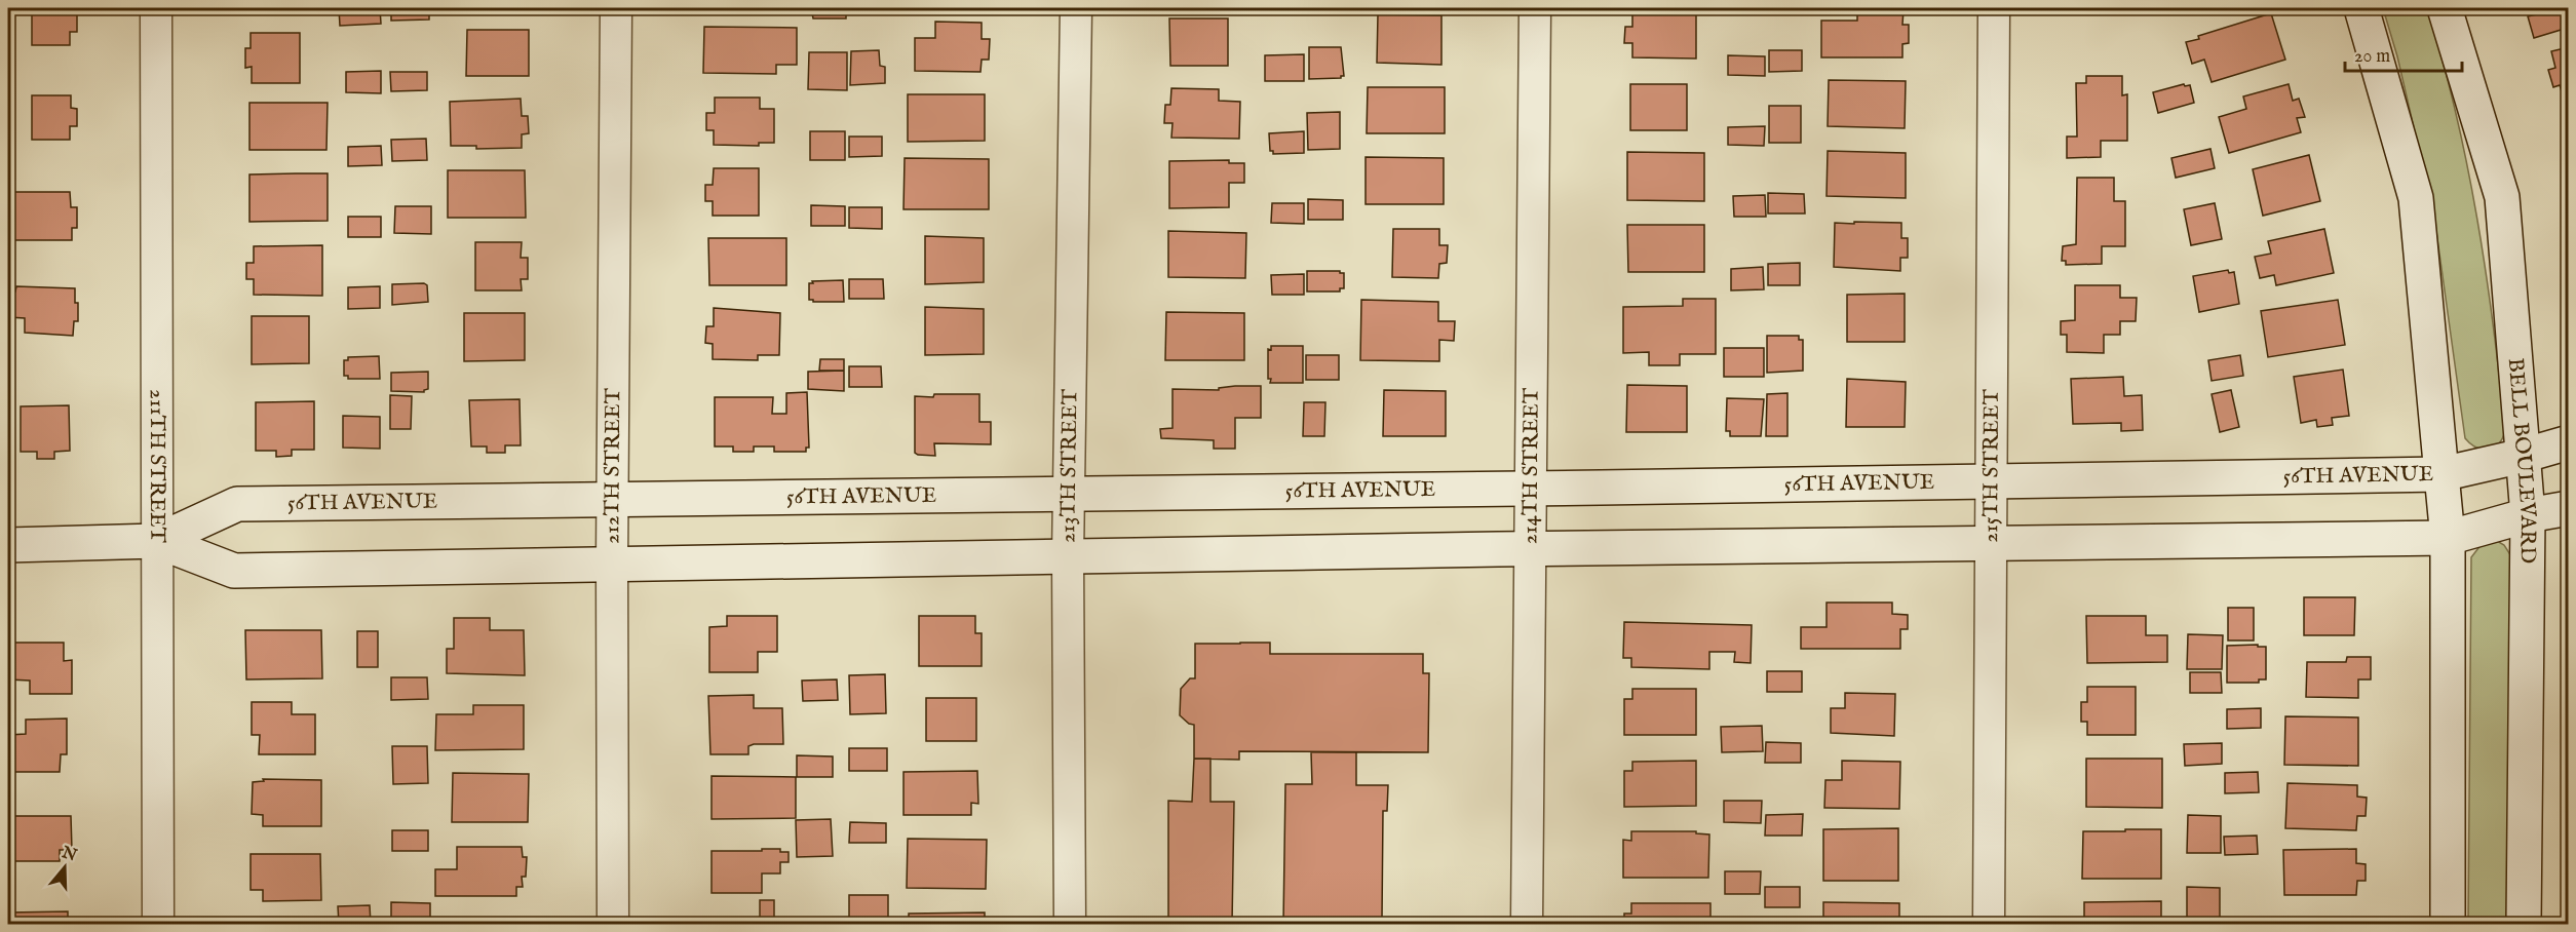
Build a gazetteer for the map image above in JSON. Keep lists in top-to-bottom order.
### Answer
{
  "streets": {
    "street": [
      "BELL BOULEVARD",
      "211TH STREET",
      "212TH STREET",
      "213TH STREET",
      "214TH STREET",
      "215TH STREET",
      "56TH AVENUE"
    ]
  },
  "crossings": [
    ["BELL BOULEVARD", "56TH AVENUE"],
    ["211TH STREET", "56TH AVENUE"],
    ["212TH STREET", "56TH AVENUE"],
    ["213TH STREET", "56TH AVENUE"],
    ["214TH STREET", "56TH AVENUE"],
    ["215TH STREET", "56TH AVENUE"]
  ],
  "scale_bar": "20 m",
  "north": "top"
}
